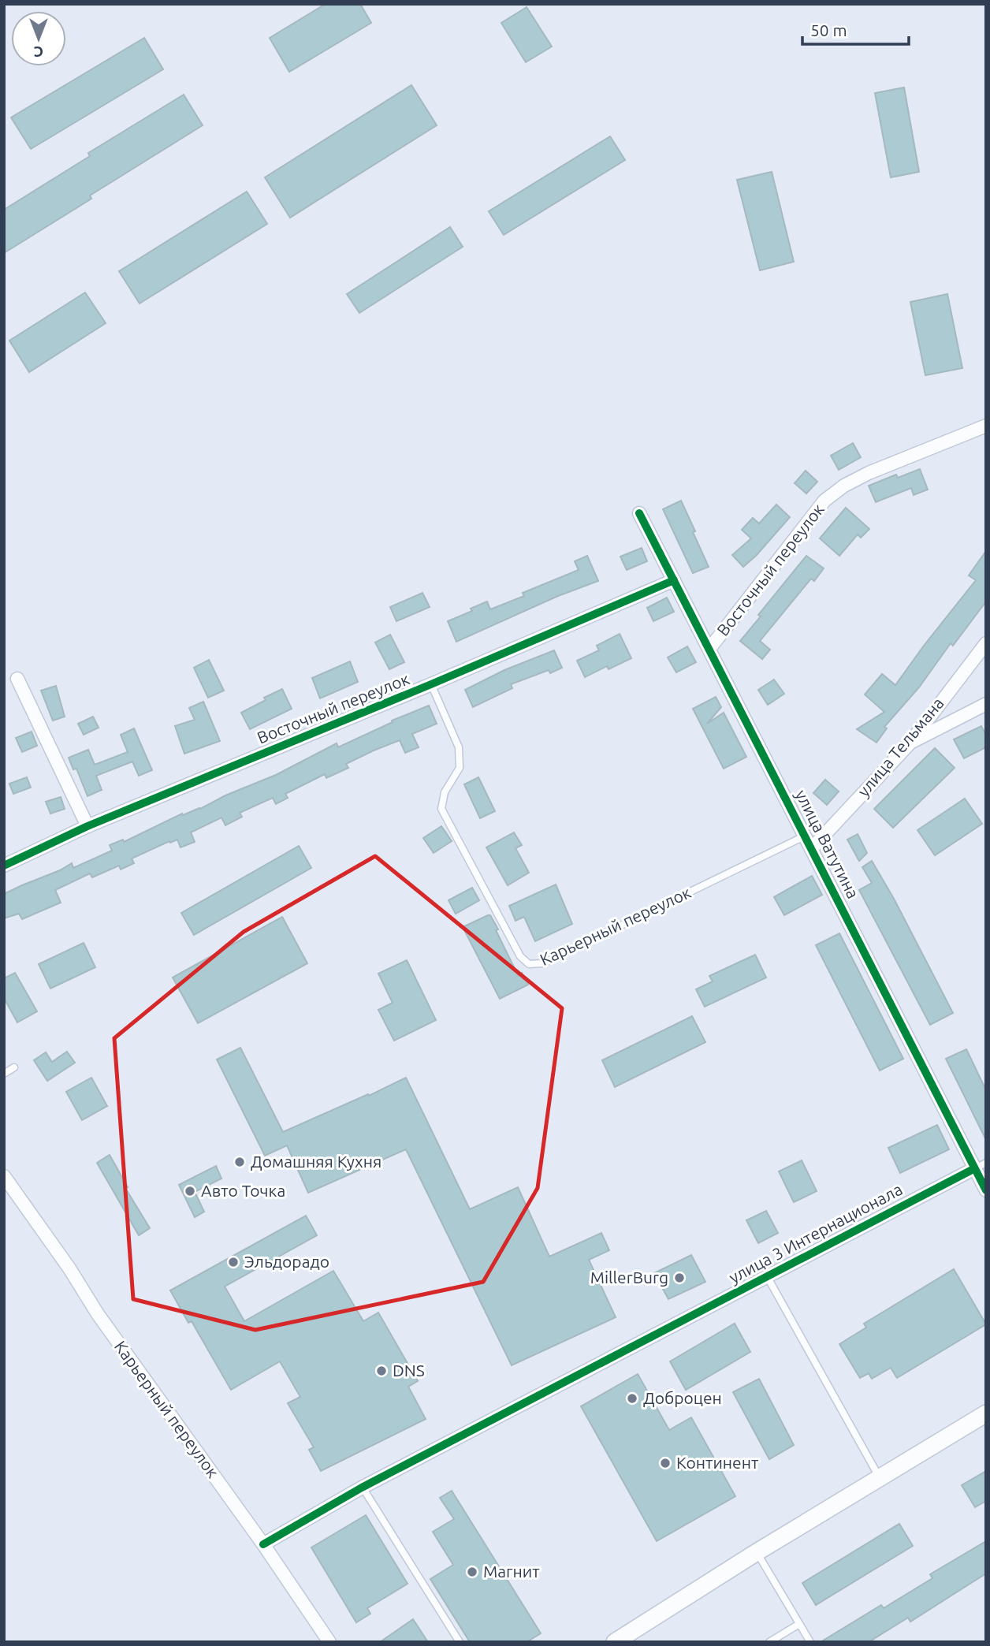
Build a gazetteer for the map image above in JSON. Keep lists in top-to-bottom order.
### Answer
{
  "streets": {
    "street": [
      "Восточный переулок",
      "улица Тельмана",
      "улица Ватутина",
      "Карьерный переулок",
      "улица 3 Интернационала"
    ]
  },
  "crossings": [
    ["Восточный переулок", "улица Ватутина"],
    ["Восточный переулок", "Карьерный переулок"],
    ["улица Тельмана", "улица Ватутина"],
    ["улица Ватутина", "Карьерный переулок"],
    ["улица Ватутина", "улица 3 Интернационала"],
    ["Карьерный переулок", "улица 3 Интернационала"]
  ],
  "places": [
    "Домашняя Кухня",
    "Авто Точка",
    "Эльдорадо",
    "MillerBurg",
    "DNS",
    "Доброцен",
    "Континент",
    "Магнит"
  ],
  "scale_bar": "50 m",
  "north": "bottom"
}
